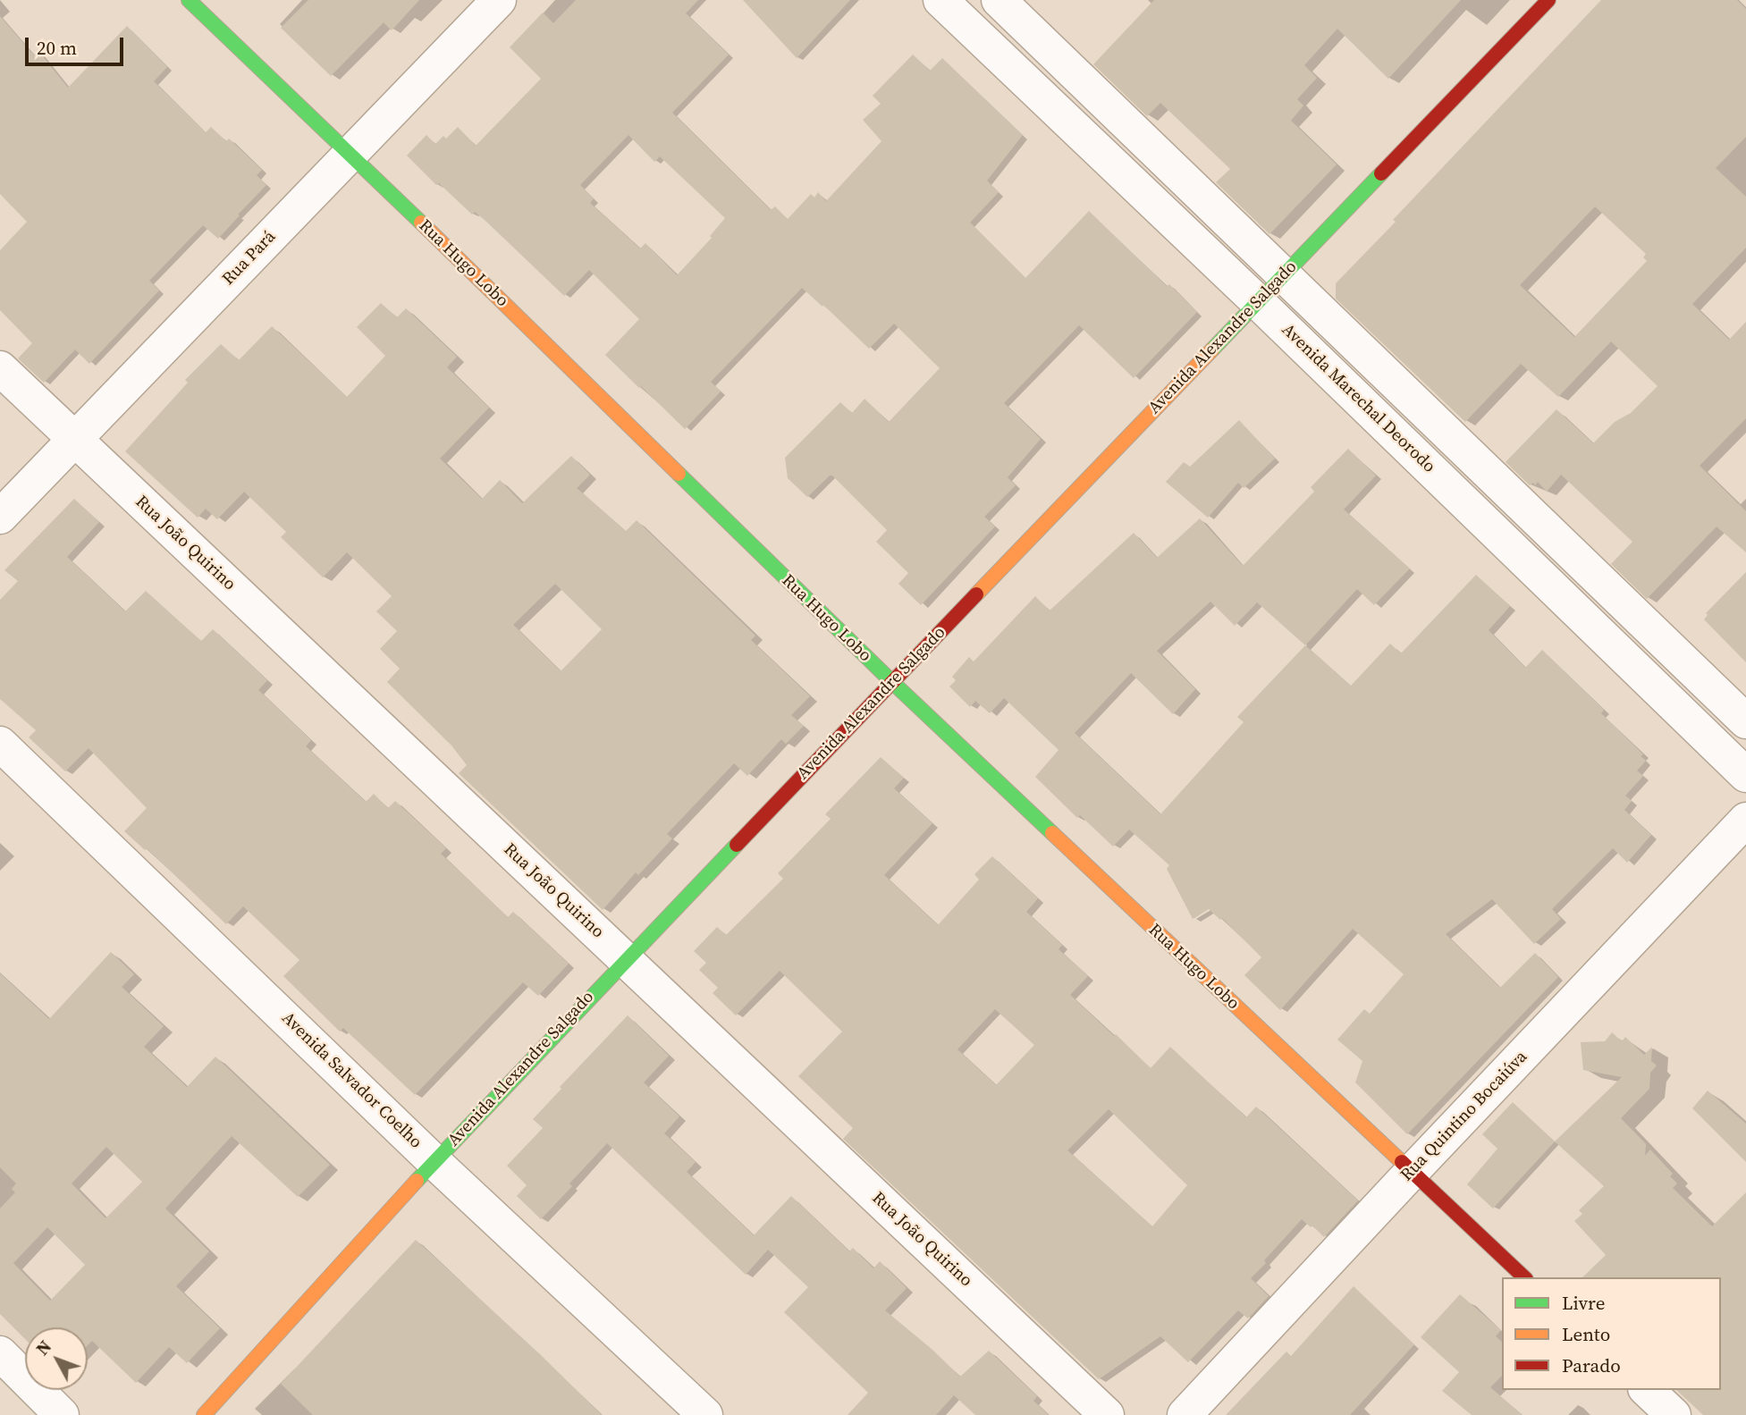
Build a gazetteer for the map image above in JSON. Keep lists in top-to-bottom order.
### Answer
{
  "streets": {
    "street": [
      "Rua Pará",
      "Rua Hugo Lobo",
      "Avenida Alexandre Salgado",
      "Avenida Marechal Deorodo",
      "Rua João Quirino",
      "Avenida Salvador Coelho",
      "Rua Quintino Bocaiúva"
    ]
  },
  "crossings": [
    ["Rua Pará", "Rua Hugo Lobo"],
    ["Rua Pará", "Rua João Quirino"],
    ["Rua Hugo Lobo", "Avenida Alexandre Salgado"],
    ["Rua Hugo Lobo", "Rua Quintino Bocaiúva"],
    ["Avenida Alexandre Salgado", "Avenida Marechal Deorodo"],
    ["Avenida Alexandre Salgado", "Rua João Quirino"],
    ["Avenida Alexandre Salgado", "Avenida Salvador Coelho"]
  ],
  "legend": ["Livre", "Lento", "Parado"],
  "scale_bar": "20 m",
  "north": "top left"
}
